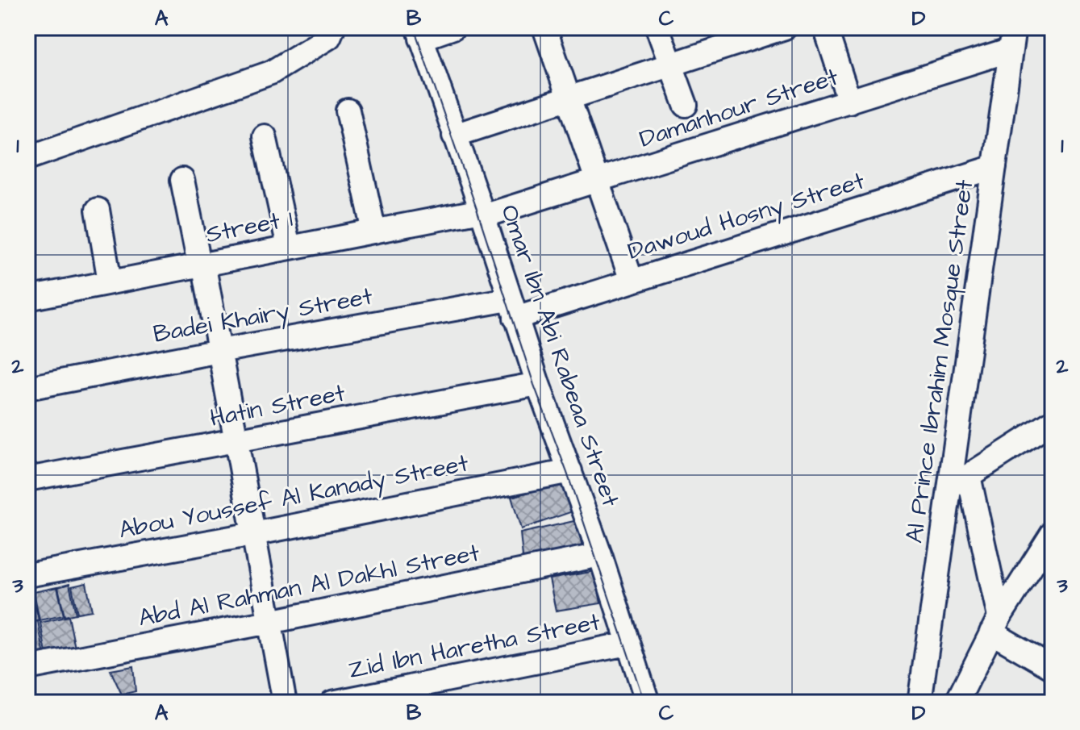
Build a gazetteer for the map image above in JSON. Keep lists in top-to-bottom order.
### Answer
{
  "streets": {
    "street": [
      "Damanhour Street",
      "Dawoud Hosny Street",
      "Street 1",
      "Badei Khairy Street",
      "Omar Ibn Abi Rabeaa Street",
      "Al Prince Ibrahim Mosque Street",
      "Hatin Street",
      "Abou Youssef Al Kanady Street",
      "Abd Al Rahman Al Dakhl Street",
      "Zid Ibn Haretha Street"
    ]
  },
  "crossings": [
    ["Damanhour Street", "Street 1"],
    ["Damanhour Street", "Omar Ibn Abi Rabeaa Street"],
    ["Damanhour Street", "Al Prince Ibrahim Mosque Street"],
    ["Dawoud Hosny Street", "Badei Khairy Street"],
    ["Dawoud Hosny Street", "Omar Ibn Abi Rabeaa Street"],
    ["Dawoud Hosny Street", "Al Prince Ibrahim Mosque Street"],
    ["Street 1", "Omar Ibn Abi Rabeaa Street"],
    ["Badei Khairy Street", "Omar Ibn Abi Rabeaa Street"],
    ["Omar Ibn Abi Rabeaa Street", "Hatin Street"],
    ["Omar Ibn Abi Rabeaa Street", "Abou Youssef Al Kanady Street"],
    ["Omar Ibn Abi Rabeaa Street", "Abd Al Rahman Al Dakhl Street"],
    ["Omar Ibn Abi Rabeaa Street", "Zid Ibn Haretha Street"]
  ],
  "grid": {
    "columns": [
      "A",
      "B",
      "C",
      "D"
    ],
    "rows": ["1", "2", "3"]
  }
}
